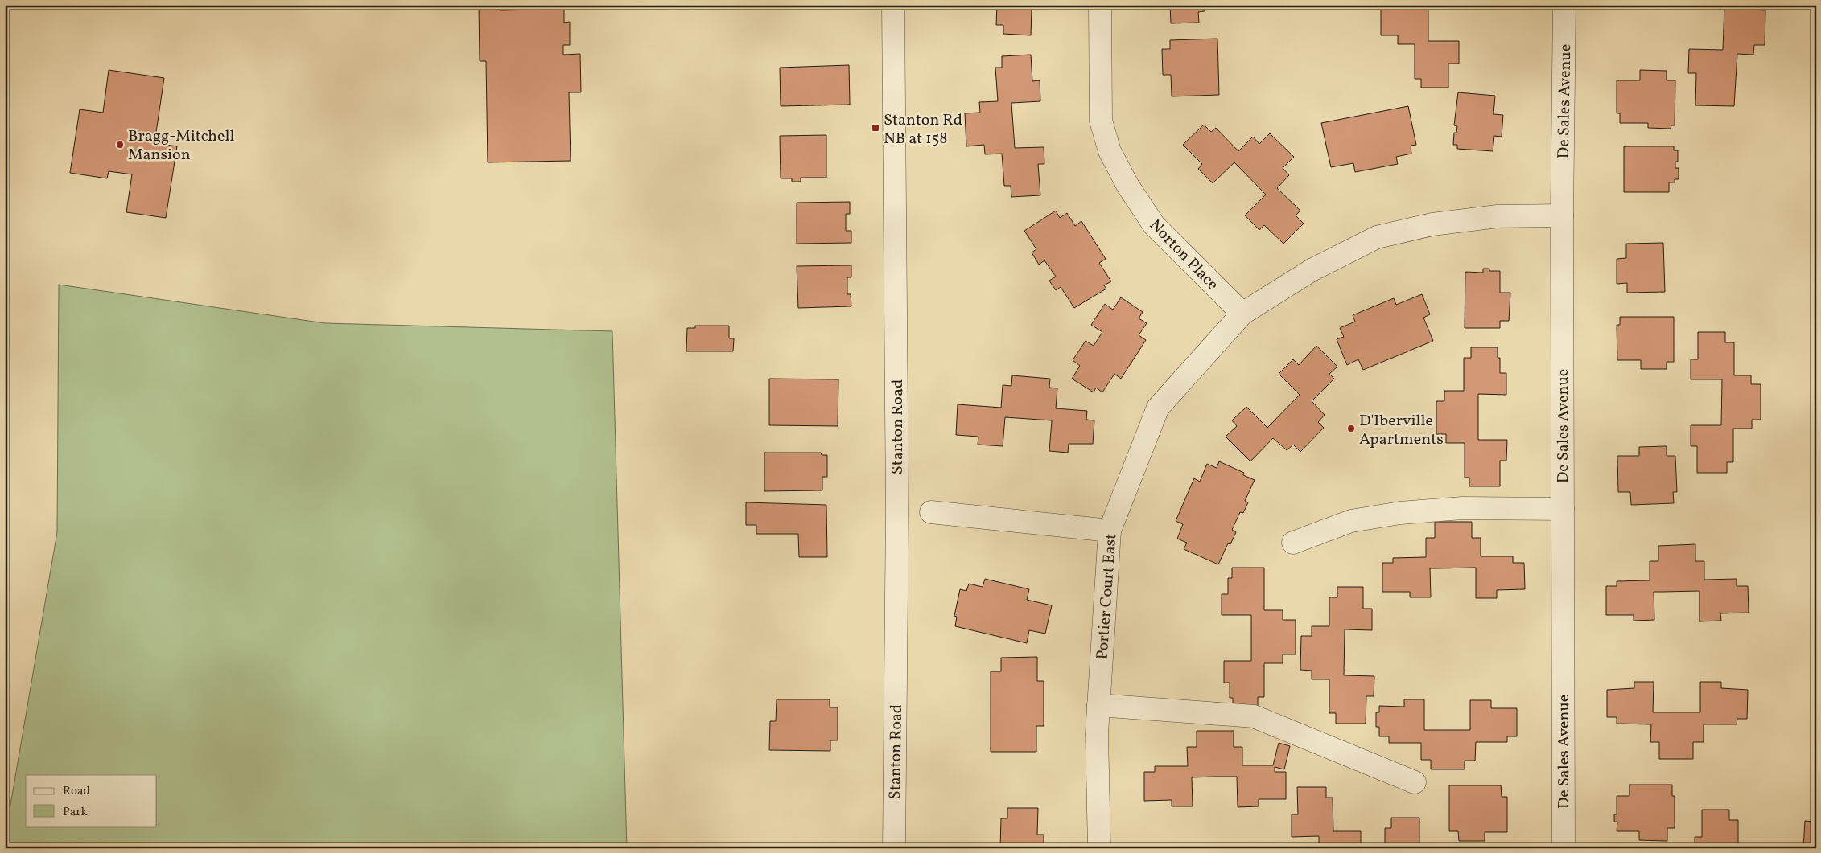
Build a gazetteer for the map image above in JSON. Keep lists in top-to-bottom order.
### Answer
{
  "streets": {
    "street": [
      "De Sales Avenue",
      "Norton Place",
      "Stanton Road",
      "Portier Court East"
    ]
  },
  "crossings": [
    ["De Sales Avenue", "Portier Court East"],
    ["Norton Place", "Portier Court East"]
  ],
  "places": {
    "transit": ["Stanton Rd NB at 158"],
    "other": ["Bragg-Mitchell Mansion", "D'Iberville Apartments"]
  },
  "legend": ["Road", "Park"]
}
